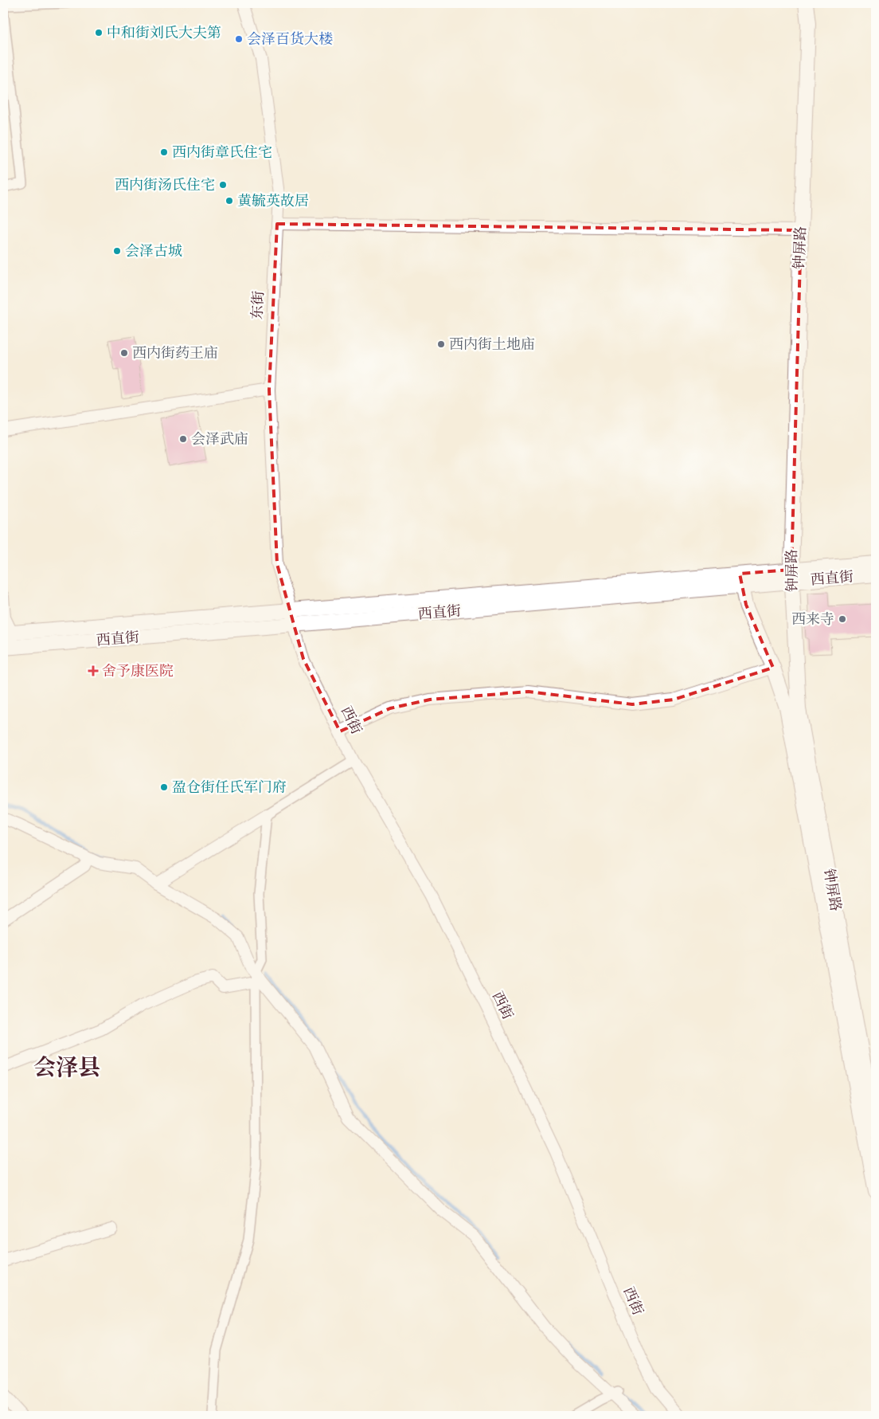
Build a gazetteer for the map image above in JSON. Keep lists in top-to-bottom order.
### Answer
{
  "streets": {
    "street": [
      "钟屏路",
      "东街",
      "西直街",
      "西街"
    ]
  },
  "crossings": [
    ["钟屏路", "西直街"],
    ["东街", "西直街"],
    ["东街", "西街"],
    ["西直街", "西街"]
  ],
  "districts": ["会泽县"],
  "places": {
    "other": [
      "中和街刘氏大夫第",
      "会泽百货大楼",
      "西内街章氏住宅",
      "西内街汤氏住宅",
      "黄毓英故居",
      "会泽古城",
      "西内街土地庙",
      "西内街药王庙",
      "会泽武庙",
      "西来寺",
      "盈仓街任氏军门府"
    ],
    "health": ["舍予康医院"]
  }
}
